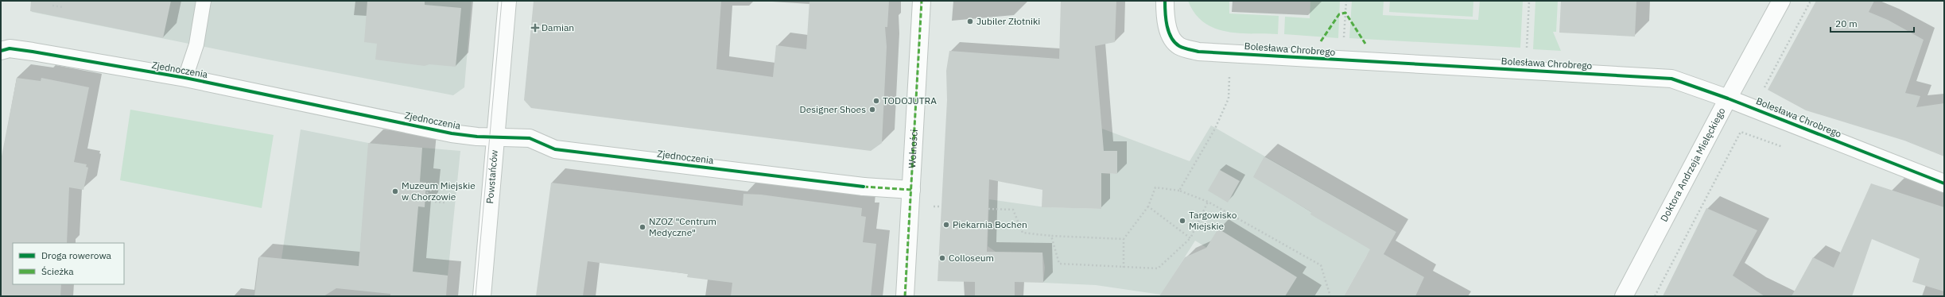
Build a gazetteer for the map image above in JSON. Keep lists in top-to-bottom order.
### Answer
{
  "streets": {
    "street": [
      "Bolesława Chrobrego",
      "Zjednoczenia",
      "Wolności",
      "Doktora Andrzeja Mielęckiego",
      "Powstańców"
    ]
  },
  "crossings": [
    ["Bolesława Chrobrego", "Doktora Andrzeja Mielęckiego"],
    ["Zjednoczenia", "Wolności"],
    ["Zjednoczenia", "Powstańców"]
  ],
  "places": {
    "other": [
      "Jubiler Złotniki",
      "TODOJUTRA",
      "Designer Shoes",
      "Muzeum Miejskie w Chorzowie",
      "Targowisko Miejskie",
      "Piekarnia Bochen",
      "NZOZ \"Centrum Medyczne\"",
      "Colloseum"
    ],
    "health": ["Damian"]
  },
  "legend": ["Droga rowerowa", "Ścieżka"],
  "scale_bar": "20 m"
}
